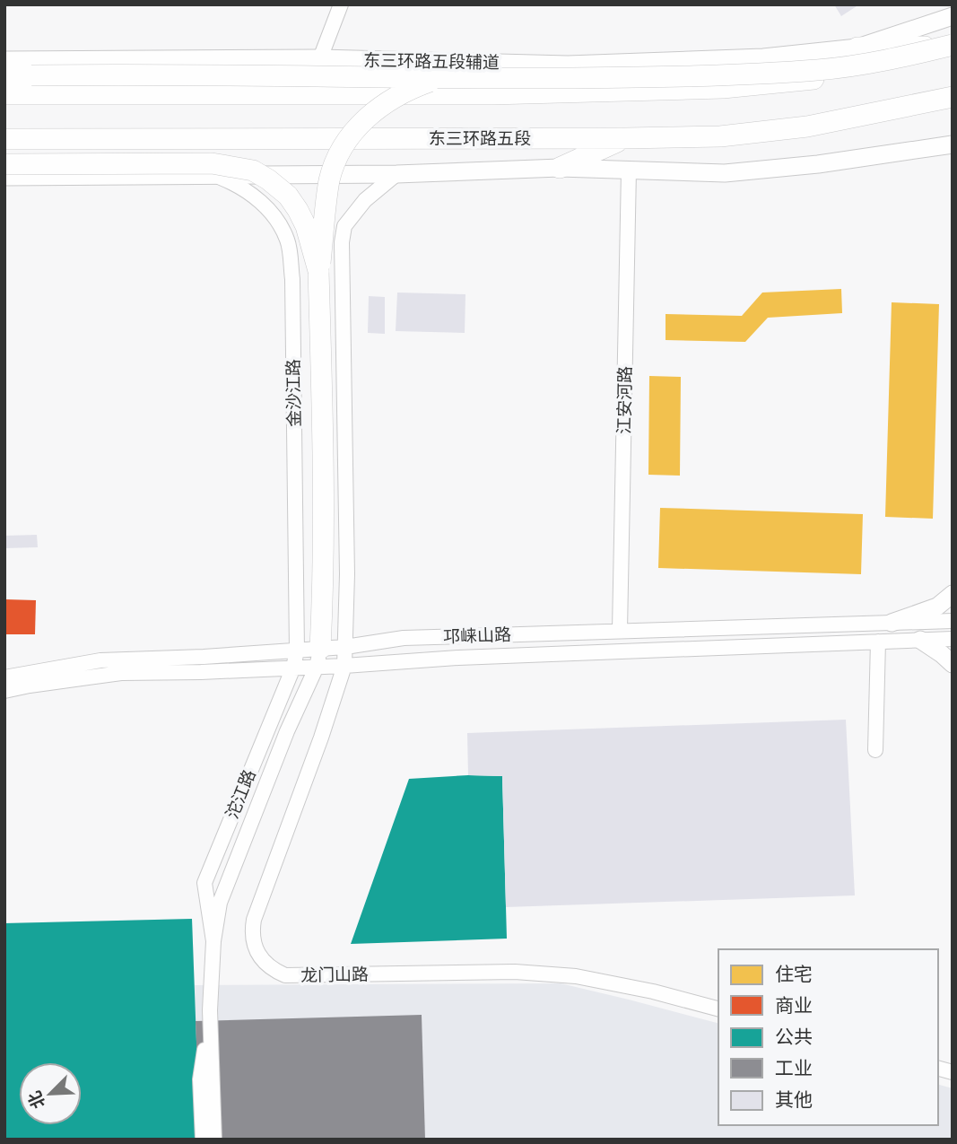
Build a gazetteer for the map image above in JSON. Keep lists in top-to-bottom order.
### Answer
{
  "streets": {
    "highway": ["东三环路五段"],
    "main road": ["东三环路五段辅道"],
    "street": [
      "金沙江路",
      "江安河路",
      "邛崃山路",
      "沱江路",
      "龙门山路"
    ]
  },
  "crossings": [
    ["东三环路五段", "金沙江路"],
    ["东三环路五段", "江安河路"],
    ["金沙江路", "邛崃山路"],
    ["金沙江路", "沱江路"],
    ["江安河路", "邛崃山路"],
    ["邛崃山路", "沱江路"],
    ["邛崃山路", "龙门山路"]
  ],
  "legend": [
    "住宅",
    "商业",
    "公共",
    "工业",
    "其他"
  ],
  "north": "bottom left"
}
